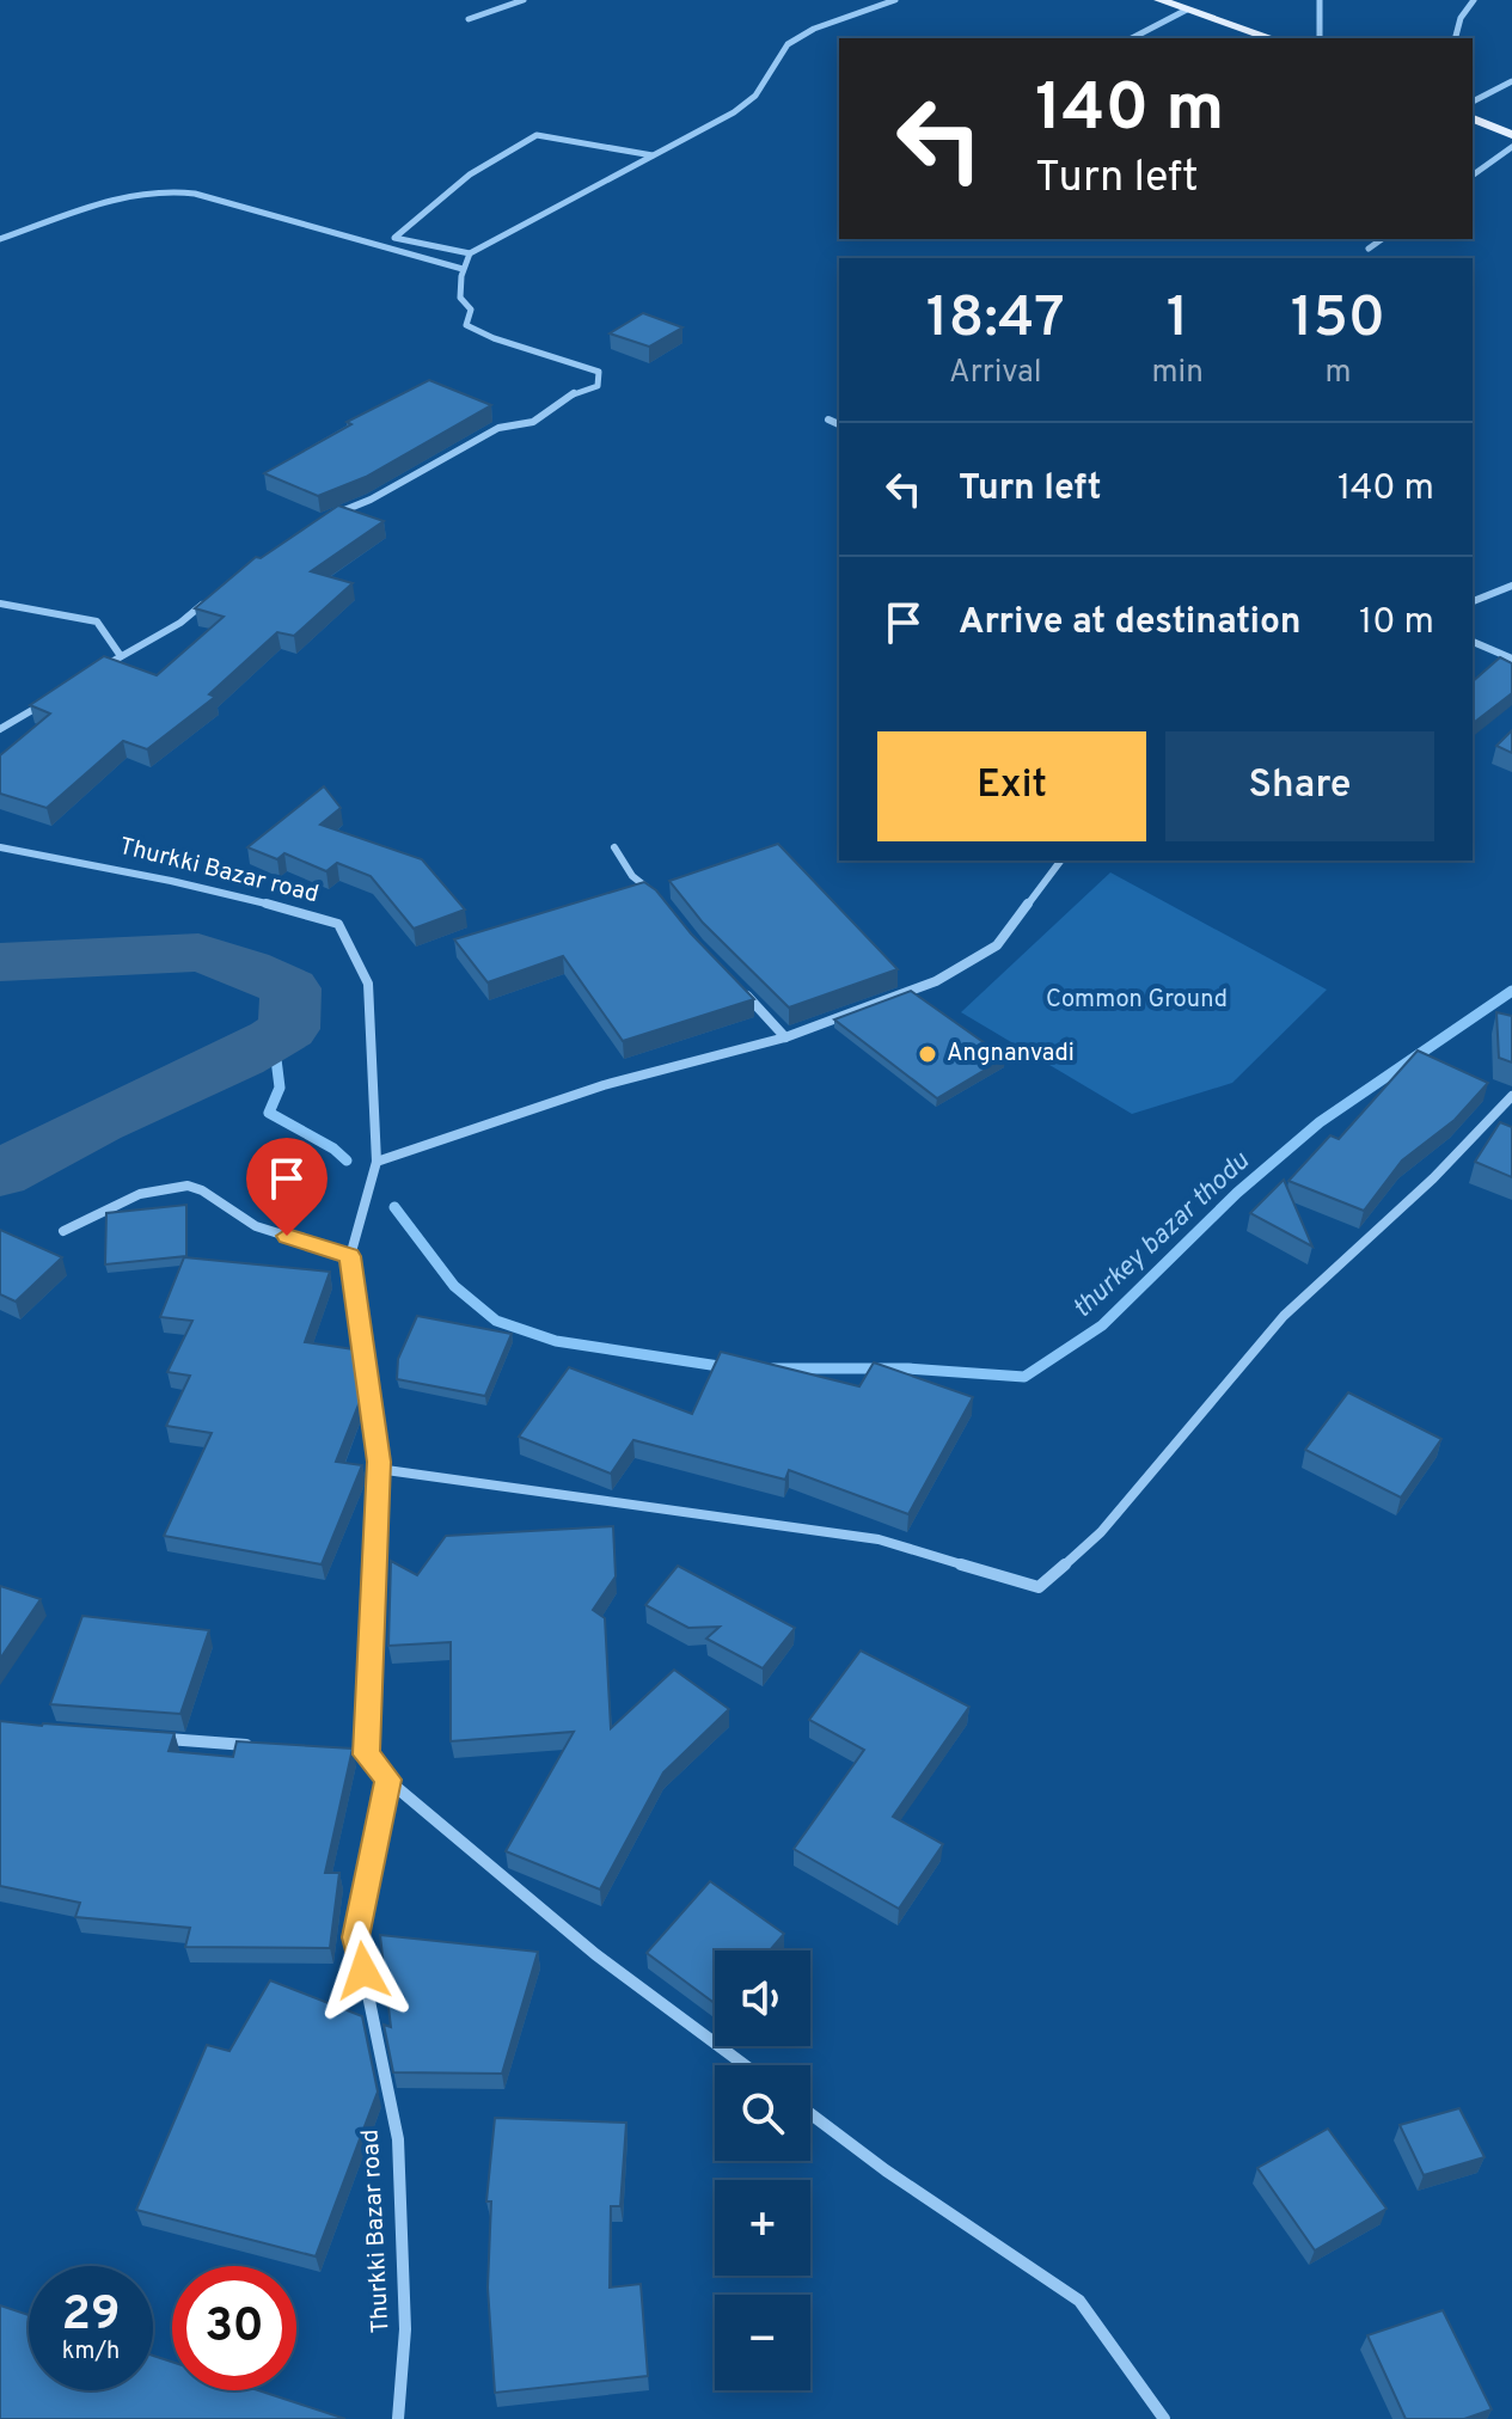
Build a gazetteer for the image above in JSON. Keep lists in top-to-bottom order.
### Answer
{
  "streets": {
    "street": ["Thurkki Bazar road"]
  },
  "water": ["thurkey bazar thodu"],
  "parks": ["Common Ground"],
  "places": ["Angnanvadi"],
  "page": {
    "turn": ["140 m", "Turn left"],
    "eta": [
      "18:47",
      "Arrival",
      "1",
      "min",
      "150",
      "m"
    ],
    "list": [
      {
        "name": "Turn left",
        "value": "140 m"
      },
      {
        "name": "Arrive at destination",
        "value": "10 m"
      }
    ],
    "buttons": ["Exit", "Share"],
    "map_buttons": ["+", "−"],
    "speed": "29 km/h",
    "limit": "30"
  }
}
